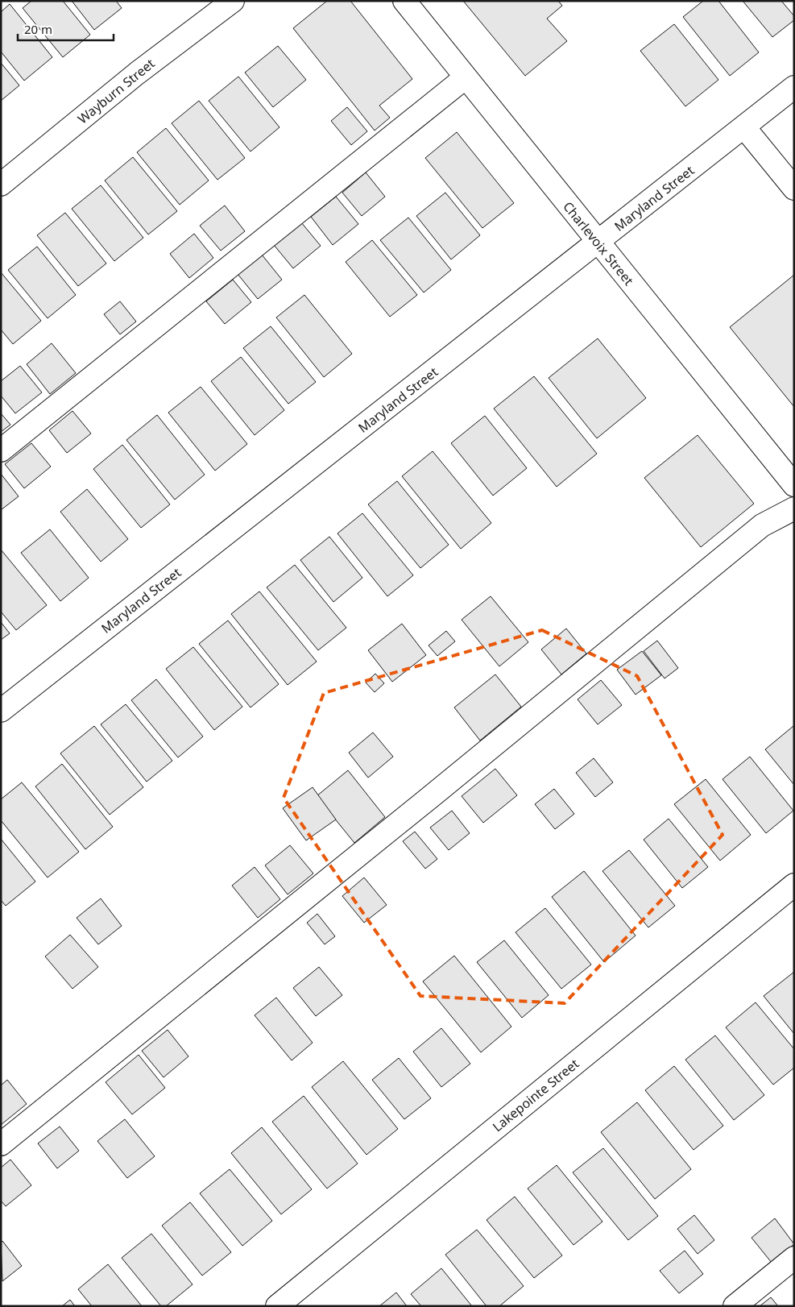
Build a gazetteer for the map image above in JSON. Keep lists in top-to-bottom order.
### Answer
{
  "streets": {
    "street": [
      "Wayburn Street",
      "Maryland Street",
      "Charlevoix Street",
      "Lakepointe Street"
    ]
  },
  "crossings": [
    ["Maryland Street", "Charlevoix Street"]
  ],
  "scale_bar": "20 m"
}
